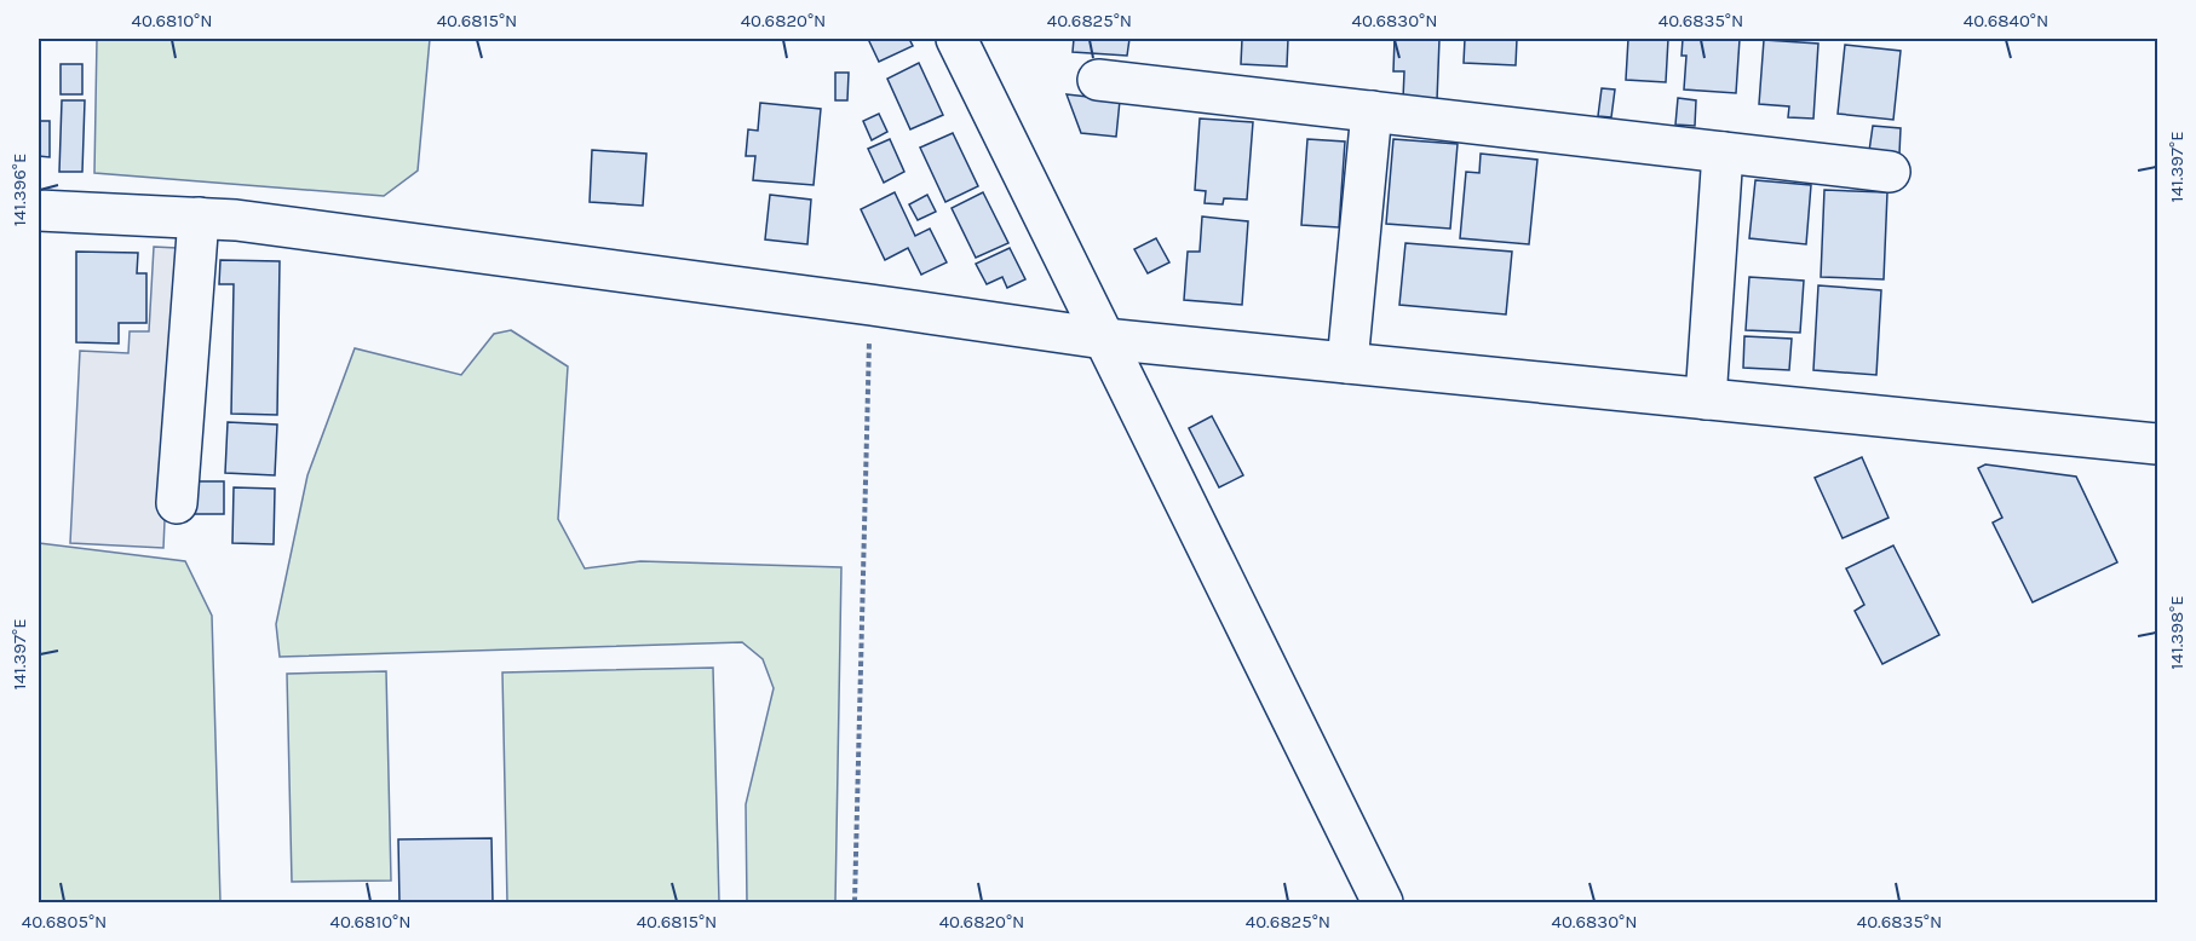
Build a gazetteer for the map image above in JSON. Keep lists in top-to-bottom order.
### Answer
{
  "coordinates": [
    "40.6810°N",
    "40.6815°N",
    "40.6820°N",
    "40.6825°N",
    "40.6830°N",
    "40.6835°N",
    "40.6840°N",
    "141.397°E",
    "141.396°E",
    "141.398°E",
    "40.6805°N"
  ]
}
